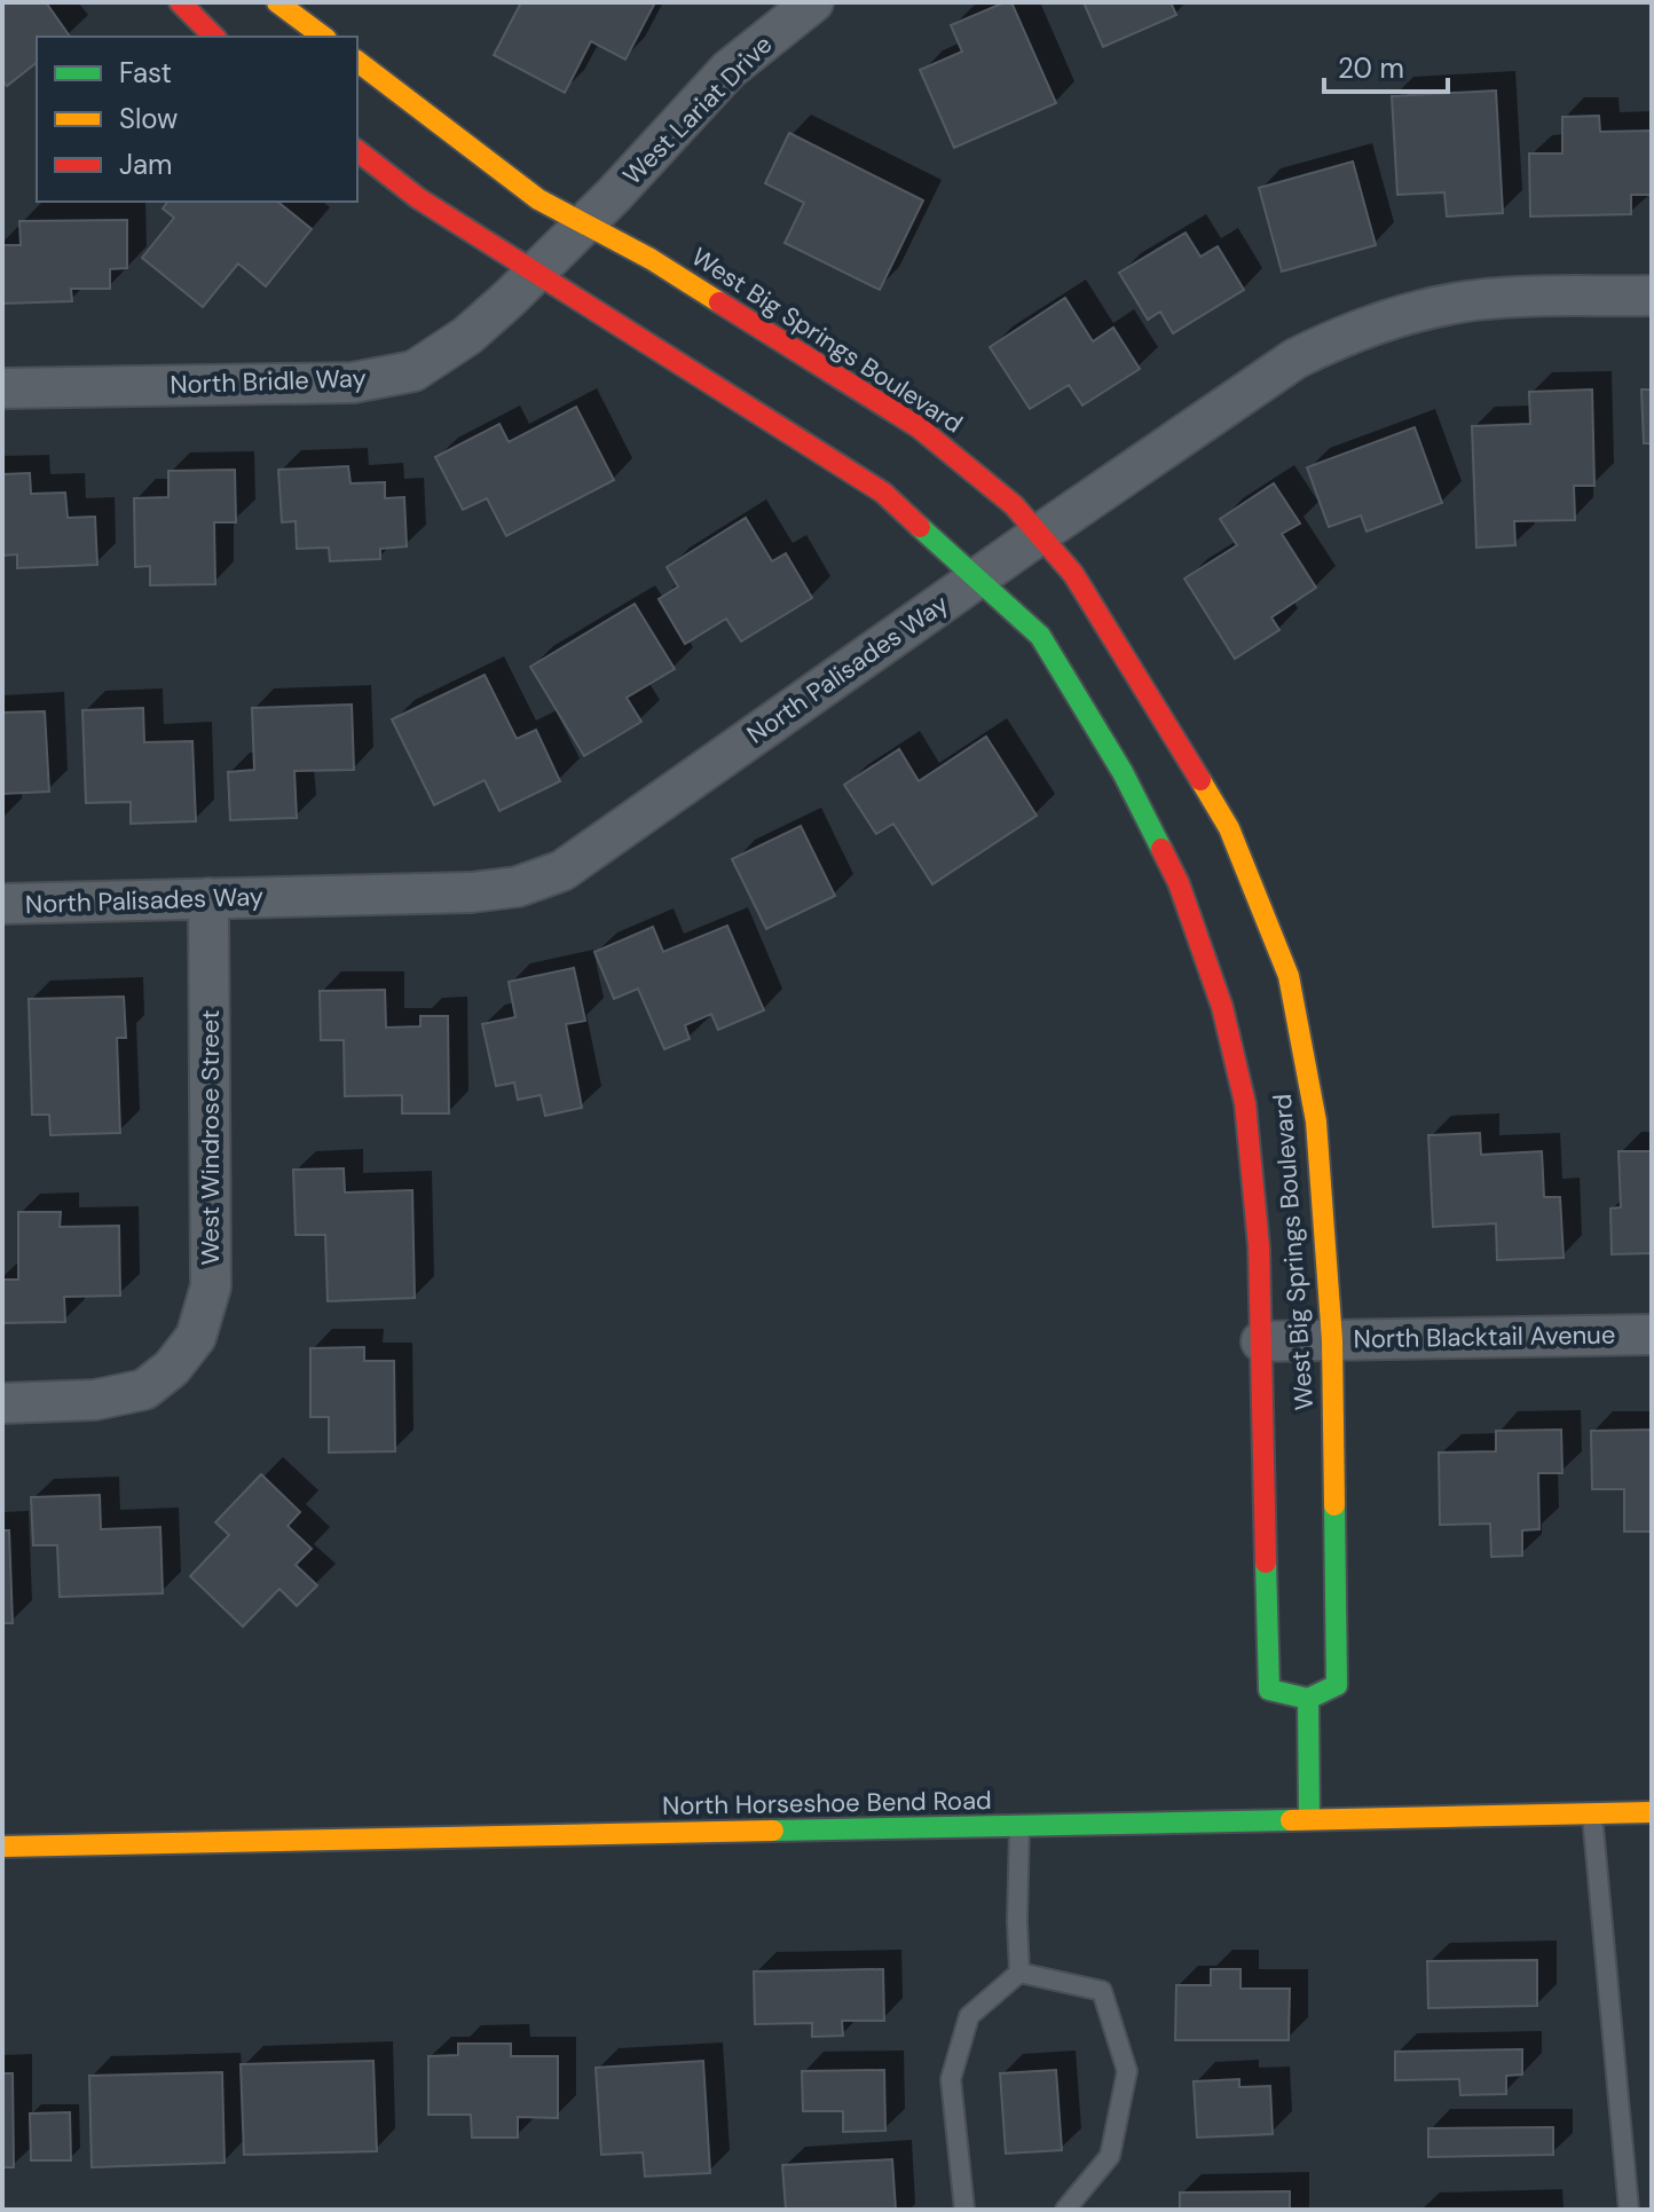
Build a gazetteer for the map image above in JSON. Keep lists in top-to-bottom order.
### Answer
{
  "streets": {
    "street": [
      "West Lariat Drive",
      "West Big Springs Boulevard",
      "North Bridle Way",
      "North Palisades Way",
      "West Windrose Street",
      "North Blacktail Avenue",
      "North Horseshoe Bend Road"
    ]
  },
  "crossings": [
    ["West Lariat Drive", "West Big Springs Boulevard"],
    ["West Lariat Drive", "North Bridle Way"],
    ["West Big Springs Boulevard", "North Bridle Way"],
    ["West Big Springs Boulevard", "North Palisades Way"],
    ["West Big Springs Boulevard", "North Blacktail Avenue"],
    ["North Palisades Way", "West Windrose Street"]
  ],
  "legend": ["Fast", "Slow", "Jam"],
  "scale_bar": "20 m"
}
